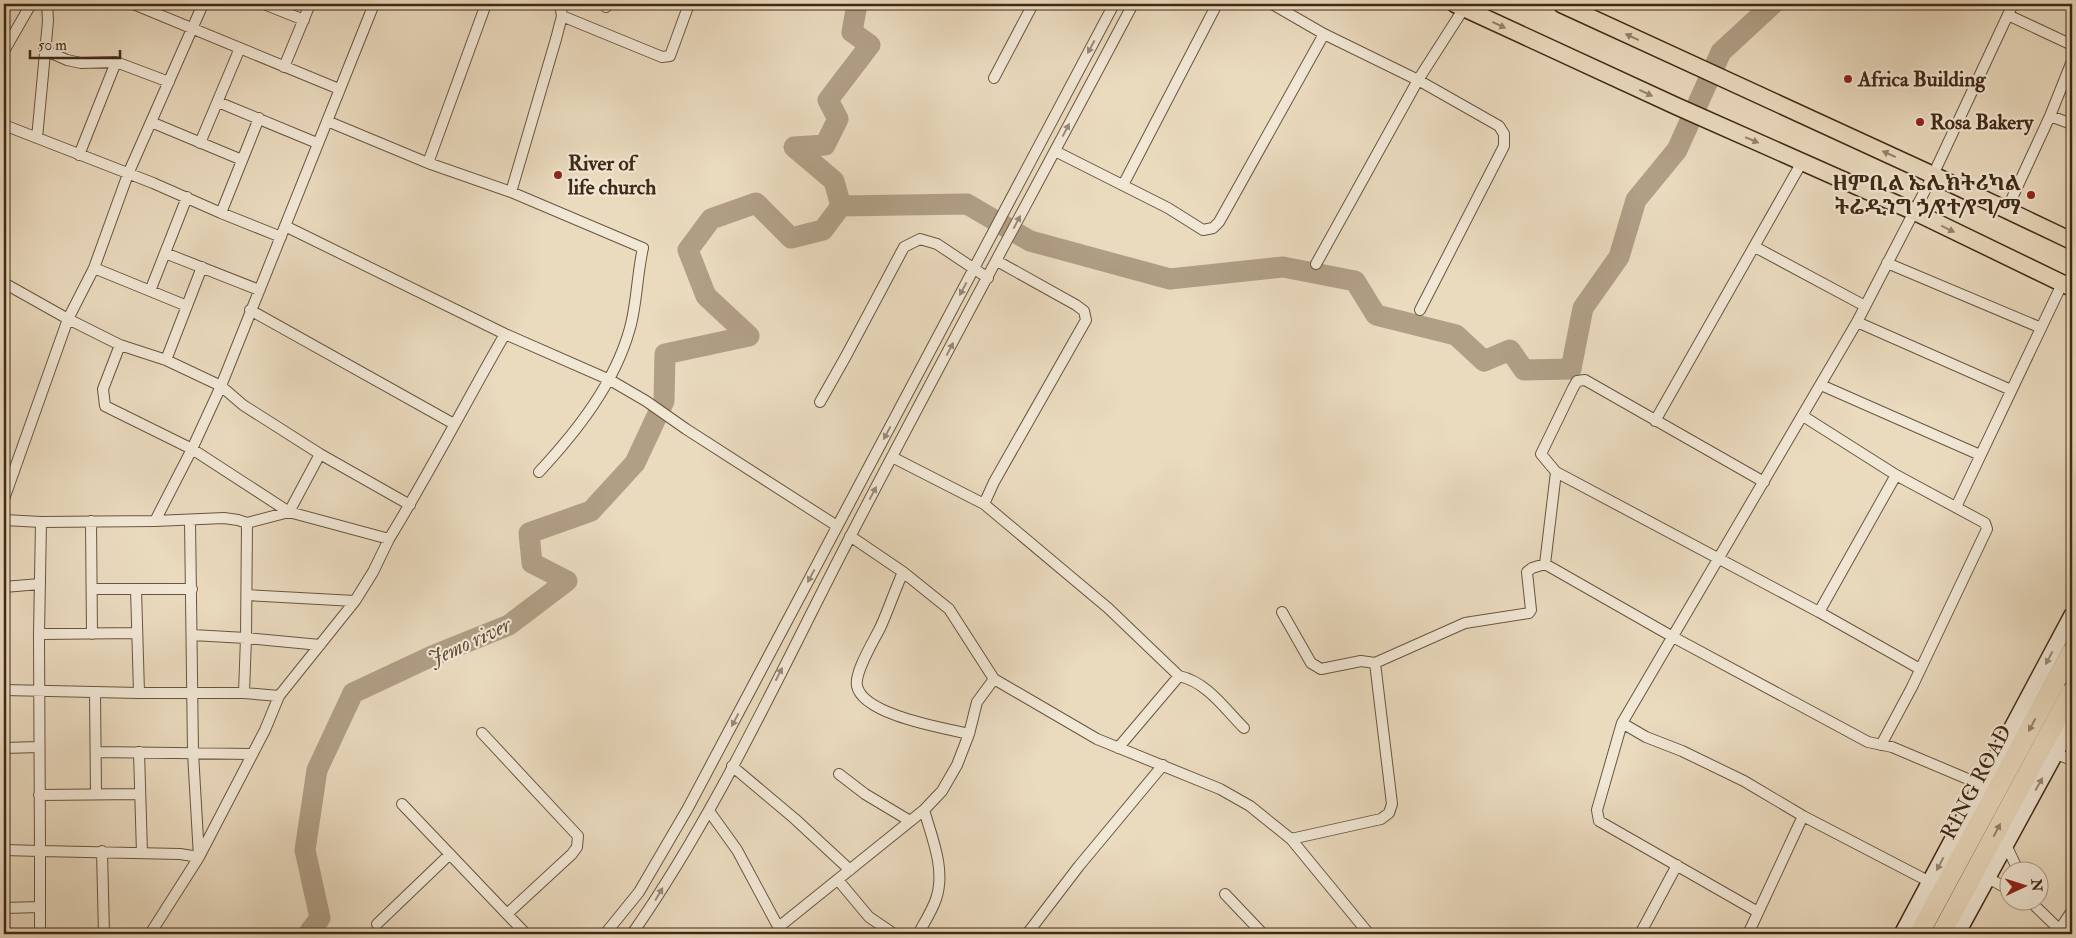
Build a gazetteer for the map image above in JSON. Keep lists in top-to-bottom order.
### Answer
{
  "streets": {
    "highway": ["RING ROAD"]
  },
  "water": ["Jemo river"],
  "places": [
    "Africa Building",
    "Rosa Bakery",
    "River of life church",
    "ዘምቢል ኤሌክትሪካል ትሬዲንግ ኃ/የተ/የግ/ማ"
  ],
  "scale_bar": "50 m",
  "north": "right"
}
